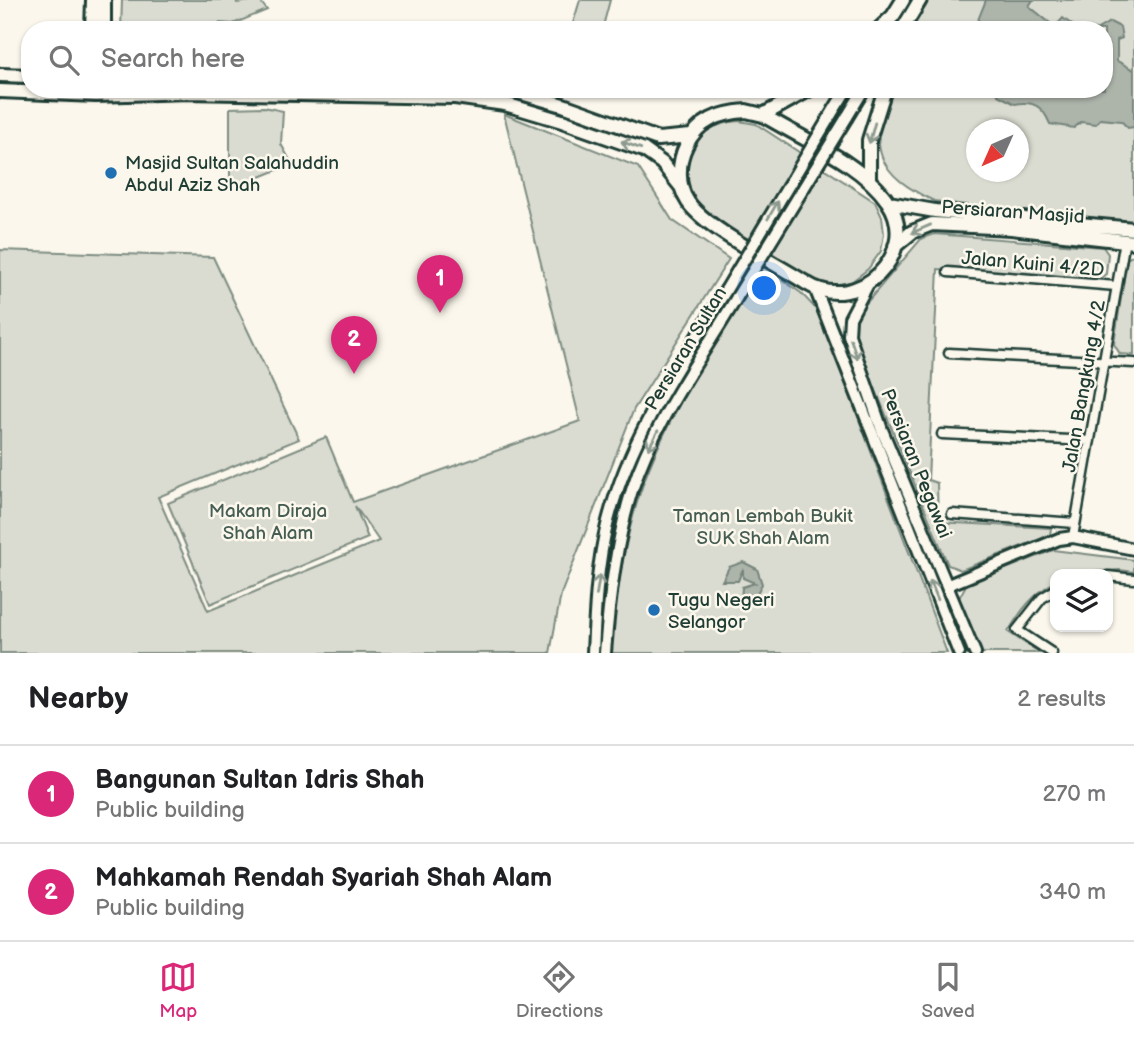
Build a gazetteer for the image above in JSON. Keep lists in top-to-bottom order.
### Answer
{
  "streets": {
    "main road": ["Persiaran Masjid"],
    "street": [
      "Jalan Kuini 4/2D",
      "Persiaran Sultan",
      "Jalan Bangkung 4/2",
      "Persiaran Pegawai"
    ]
  },
  "crossings": [
    ["Persiaran Masjid", "Jalan Bangkung 4/2"],
    ["Jalan Kuini 4/2D", "Jalan Bangkung 4/2"]
  ],
  "parks": ["Makam Diraja Shah Alam", "Taman Lembah Bukit SUK Shah Alam"],
  "places": ["Masjid Sultan Salahuddin Abdul Aziz Shah", "Tugu Negeri Selangor"],
  "north": "bottom left",
  "page": {
    "search": "Search here",
    "pins": ["1", "2"],
    "heading": ["Nearby", "2 results"],
    "list": [
      {
        "mark": "1",
        "name": "Bangunan Sultan Idris Shah",
        "note": "Public building",
        "value": "270 m"
      },
      {
        "mark": "2",
        "name": "Mahkamah Rendah Syariah Shah Alam",
        "note": "Public building",
        "value": "340 m"
      }
    ],
    "nav": ["Map", "Directions", "Saved"]
  }
}
